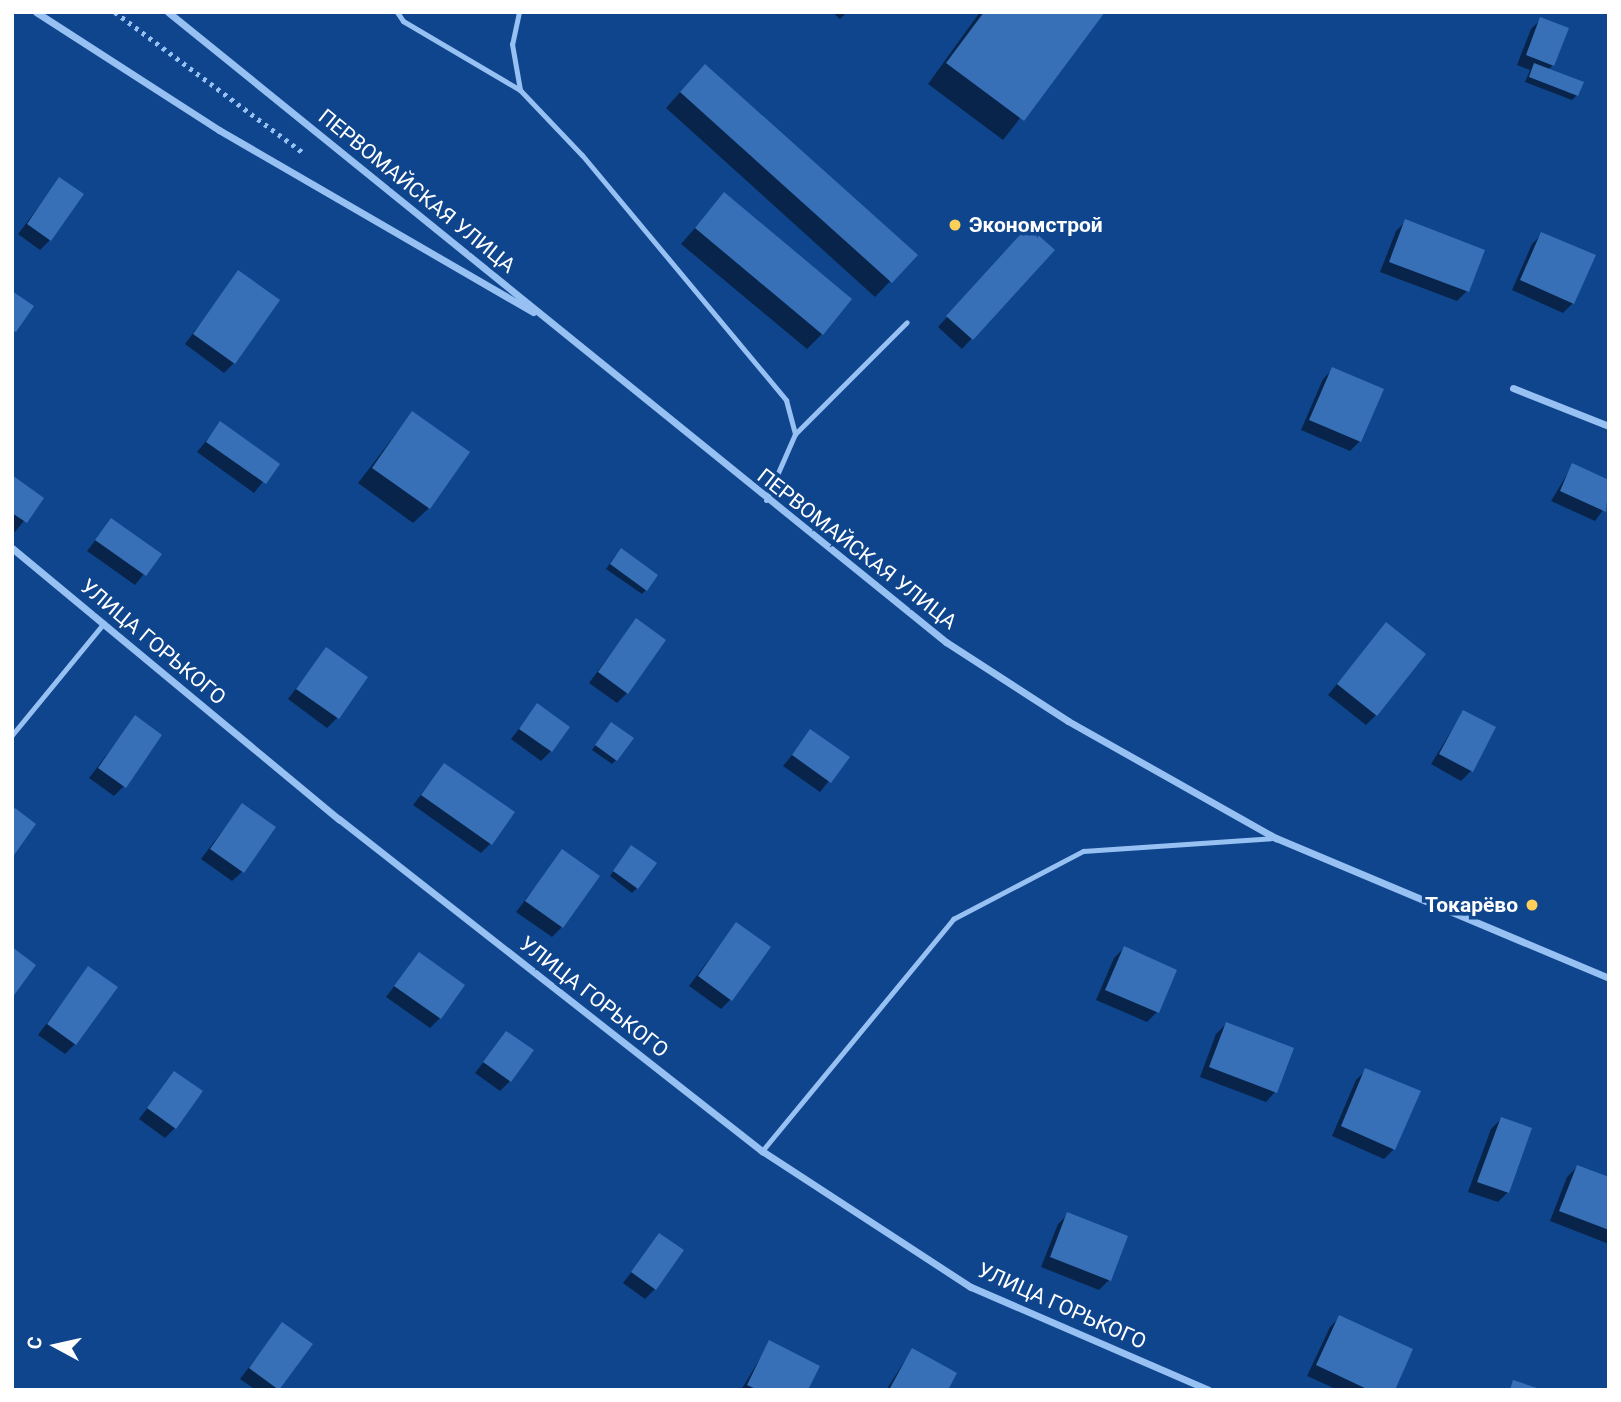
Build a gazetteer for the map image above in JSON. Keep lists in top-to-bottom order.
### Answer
{
  "streets": {
    "street": ["ПЕРВОМАЙСКАЯ УЛИЦА", "УЛИЦА ГОРЬКОГО"]
  },
  "places": ["Экономстрой", "Токарёво"],
  "north": "left"
}
